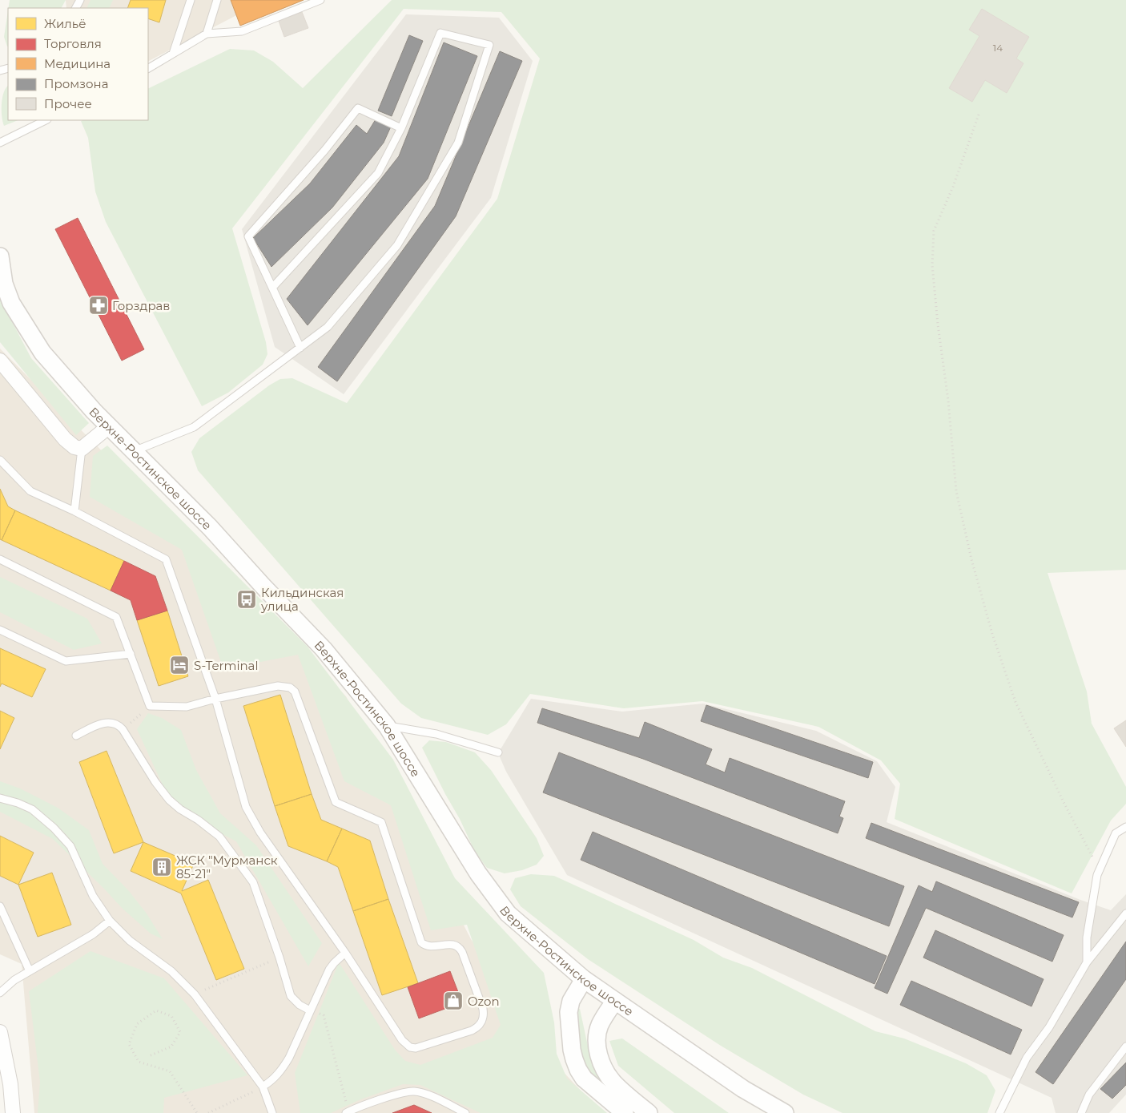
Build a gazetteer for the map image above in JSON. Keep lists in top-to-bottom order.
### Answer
{
  "streets": {
    "street": ["Верхне-Ростинское шоссе"]
  },
  "places": {
    "pharmacy": ["Горздрав"],
    "bus stop": ["Кильдинская улица"],
    "hotel": ["S-Terminal"],
    "building": ["ЖСК \"Мурманск 85-21\""],
    "shop": ["Ozon"]
  },
  "house_numbers": ["14"],
  "legend": [
    "Жильё",
    "Торговля",
    "Медицина",
    "Промзона",
    "Прочее"
  ]
}
